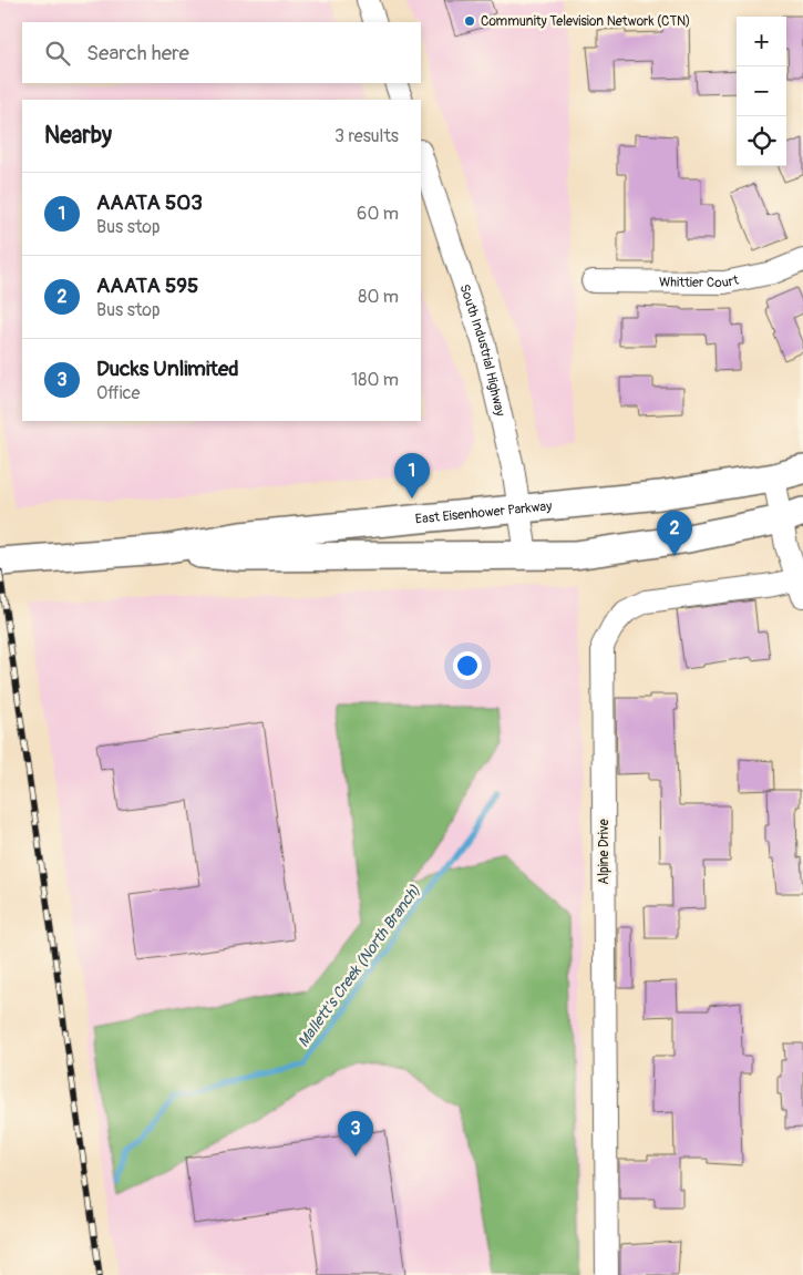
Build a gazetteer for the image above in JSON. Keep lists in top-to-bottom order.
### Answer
{
  "streets": {
    "main road": ["East Eisenhower Parkway"],
    "street": ["Whittier Court", "South Industrial Highway", "Alpine Drive"]
  },
  "crossings": [
    ["South Industrial Highway", "East Eisenhower Parkway"],
    ["East Eisenhower Parkway", "Alpine Drive"]
  ],
  "water": ["Mallett's Creek (North Branch)"],
  "places": ["Community Television Network (CTN)"],
  "page": {
    "map_buttons": ["+", "−"],
    "search": "Search here",
    "heading": ["Nearby", "3 results"],
    "list": [
      {
        "mark": "1",
        "name": "AAATA 503",
        "note": "Bus stop",
        "value": "60 m"
      },
      {
        "mark": "2",
        "name": "AAATA 595",
        "note": "Bus stop",
        "value": "80 m"
      },
      {
        "mark": "3",
        "name": "Ducks Unlimited",
        "note": "Office",
        "value": "180 m"
      }
    ],
    "pins": ["1", "2", "3"]
  }
}
